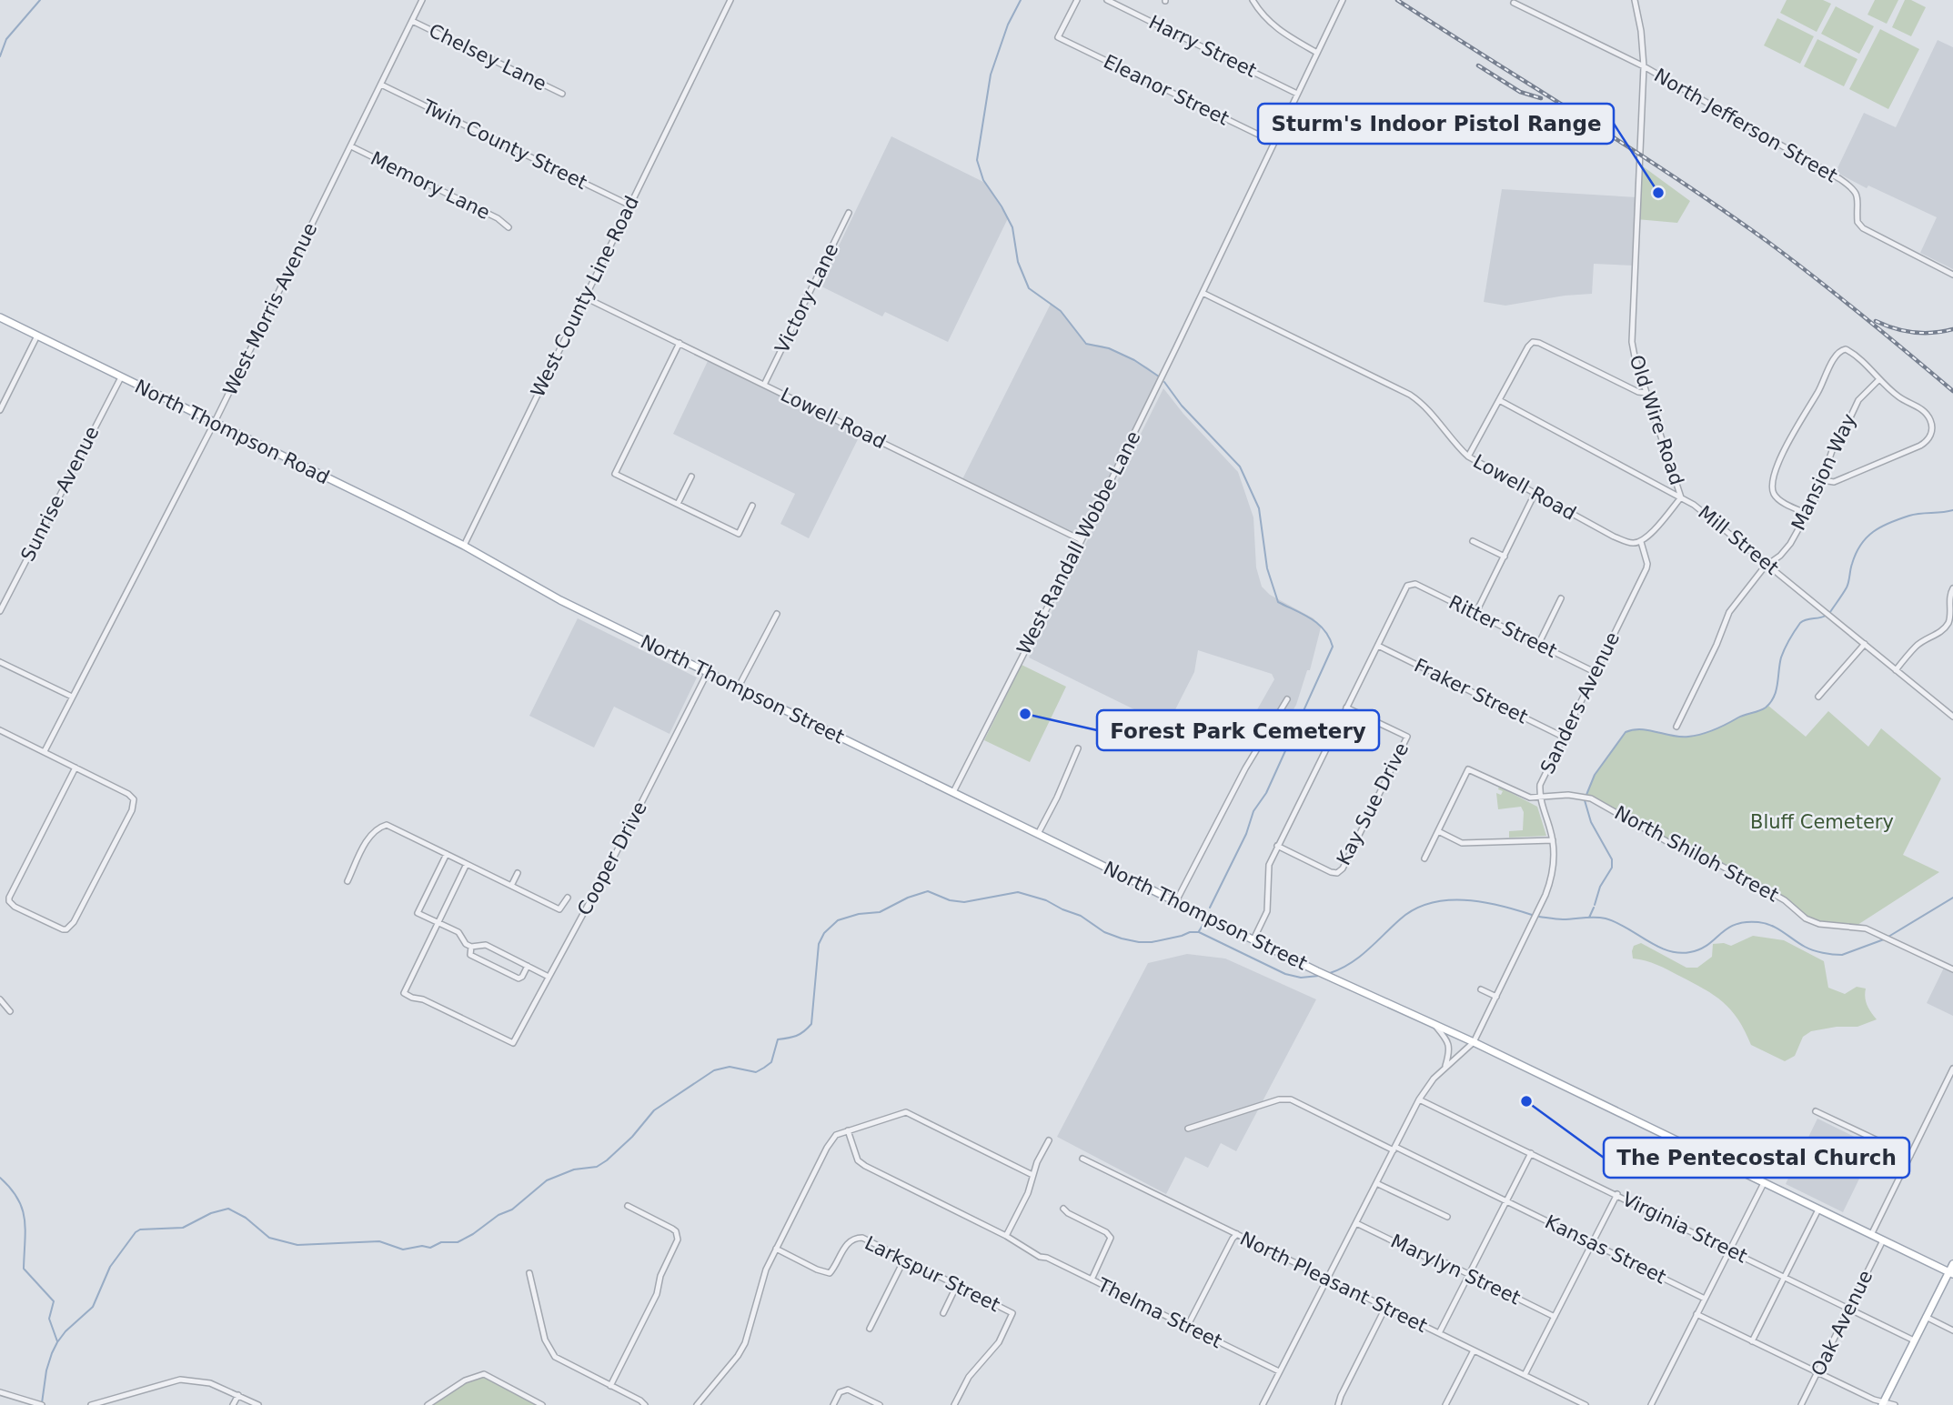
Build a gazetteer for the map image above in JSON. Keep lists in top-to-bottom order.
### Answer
{
  "streets": {
    "main road": ["North Thompson Road", "North Thompson Street"],
    "street": [
      "Harry Street",
      "Chelsey Lane",
      "Eleanor Street",
      "North Jefferson Street",
      "Twin County Street",
      "Memory Lane",
      "West County Line Road",
      "Victory Lane",
      "West Morris Avenue",
      "Lowell Road",
      "Old Wire Road",
      "Mansion Way",
      "Sunrise Avenue",
      "Mill Street",
      "West Randall Wobbe Lane",
      "Ritter Street",
      "Fraker Street",
      "Sanders Avenue",
      "Kay Sue Drive",
      "North Shiloh Street",
      "Cooper Drive",
      "Virginia Street",
      "Kansas Street",
      "Marylyn Street",
      "Larkspur Street",
      "North Pleasant Street",
      "Thelma Street",
      "Oak Avenue"
    ]
  },
  "crossings": [
    ["Harry Street", "West Randall Wobbe Lane"],
    ["Chelsey Lane", "West Morris Avenue"],
    ["Eleanor Street", "West Randall Wobbe Lane"],
    ["North Jefferson Street", "Old Wire Road"],
    ["Twin County Street", "West County Line Road"],
    ["Twin County Street", "West Morris Avenue"],
    ["Memory Lane", "West Morris Avenue"],
    ["West County Line Road", "Lowell Road"],
    ["West County Line Road", "North Thompson Road"],
    ["West County Line Road", "North Thompson Street"],
    ["Victory Lane", "Lowell Road"],
    ["West Morris Avenue", "North Thompson Road"],
    ["Lowell Road", "West Randall Wobbe Lane"],
    ["Lowell Road", "Sanders Avenue"],
    ["Old Wire Road", "Mill Street"],
    ["North Thompson Road", "Sunrise Avenue"],
    ["North Thompson Road", "North Thompson Street"],
    ["Mansion Way", "Mill Street"],
    ["West Randall Wobbe Lane", "North Thompson Street"],
    ["Ritter Street", "Fraker Street"],
    ["Ritter Street", "Sanders Avenue"],
    ["North Thompson Street", "Sanders Avenue"],
    ["North Thompson Street", "Cooper Drive"],
    ["North Thompson Street", "Oak Avenue"],
    ["Fraker Street", "Sanders Avenue"],
    ["Sanders Avenue", "North Shiloh Street"],
    ["Virginia Street", "Oak Avenue"]
  ],
  "parks": ["Bluff Cemetery"],
  "places": ["Sturm's Indoor Pistol Range", "Forest Park Cemetery", "The Pentecostal Church"]
}
